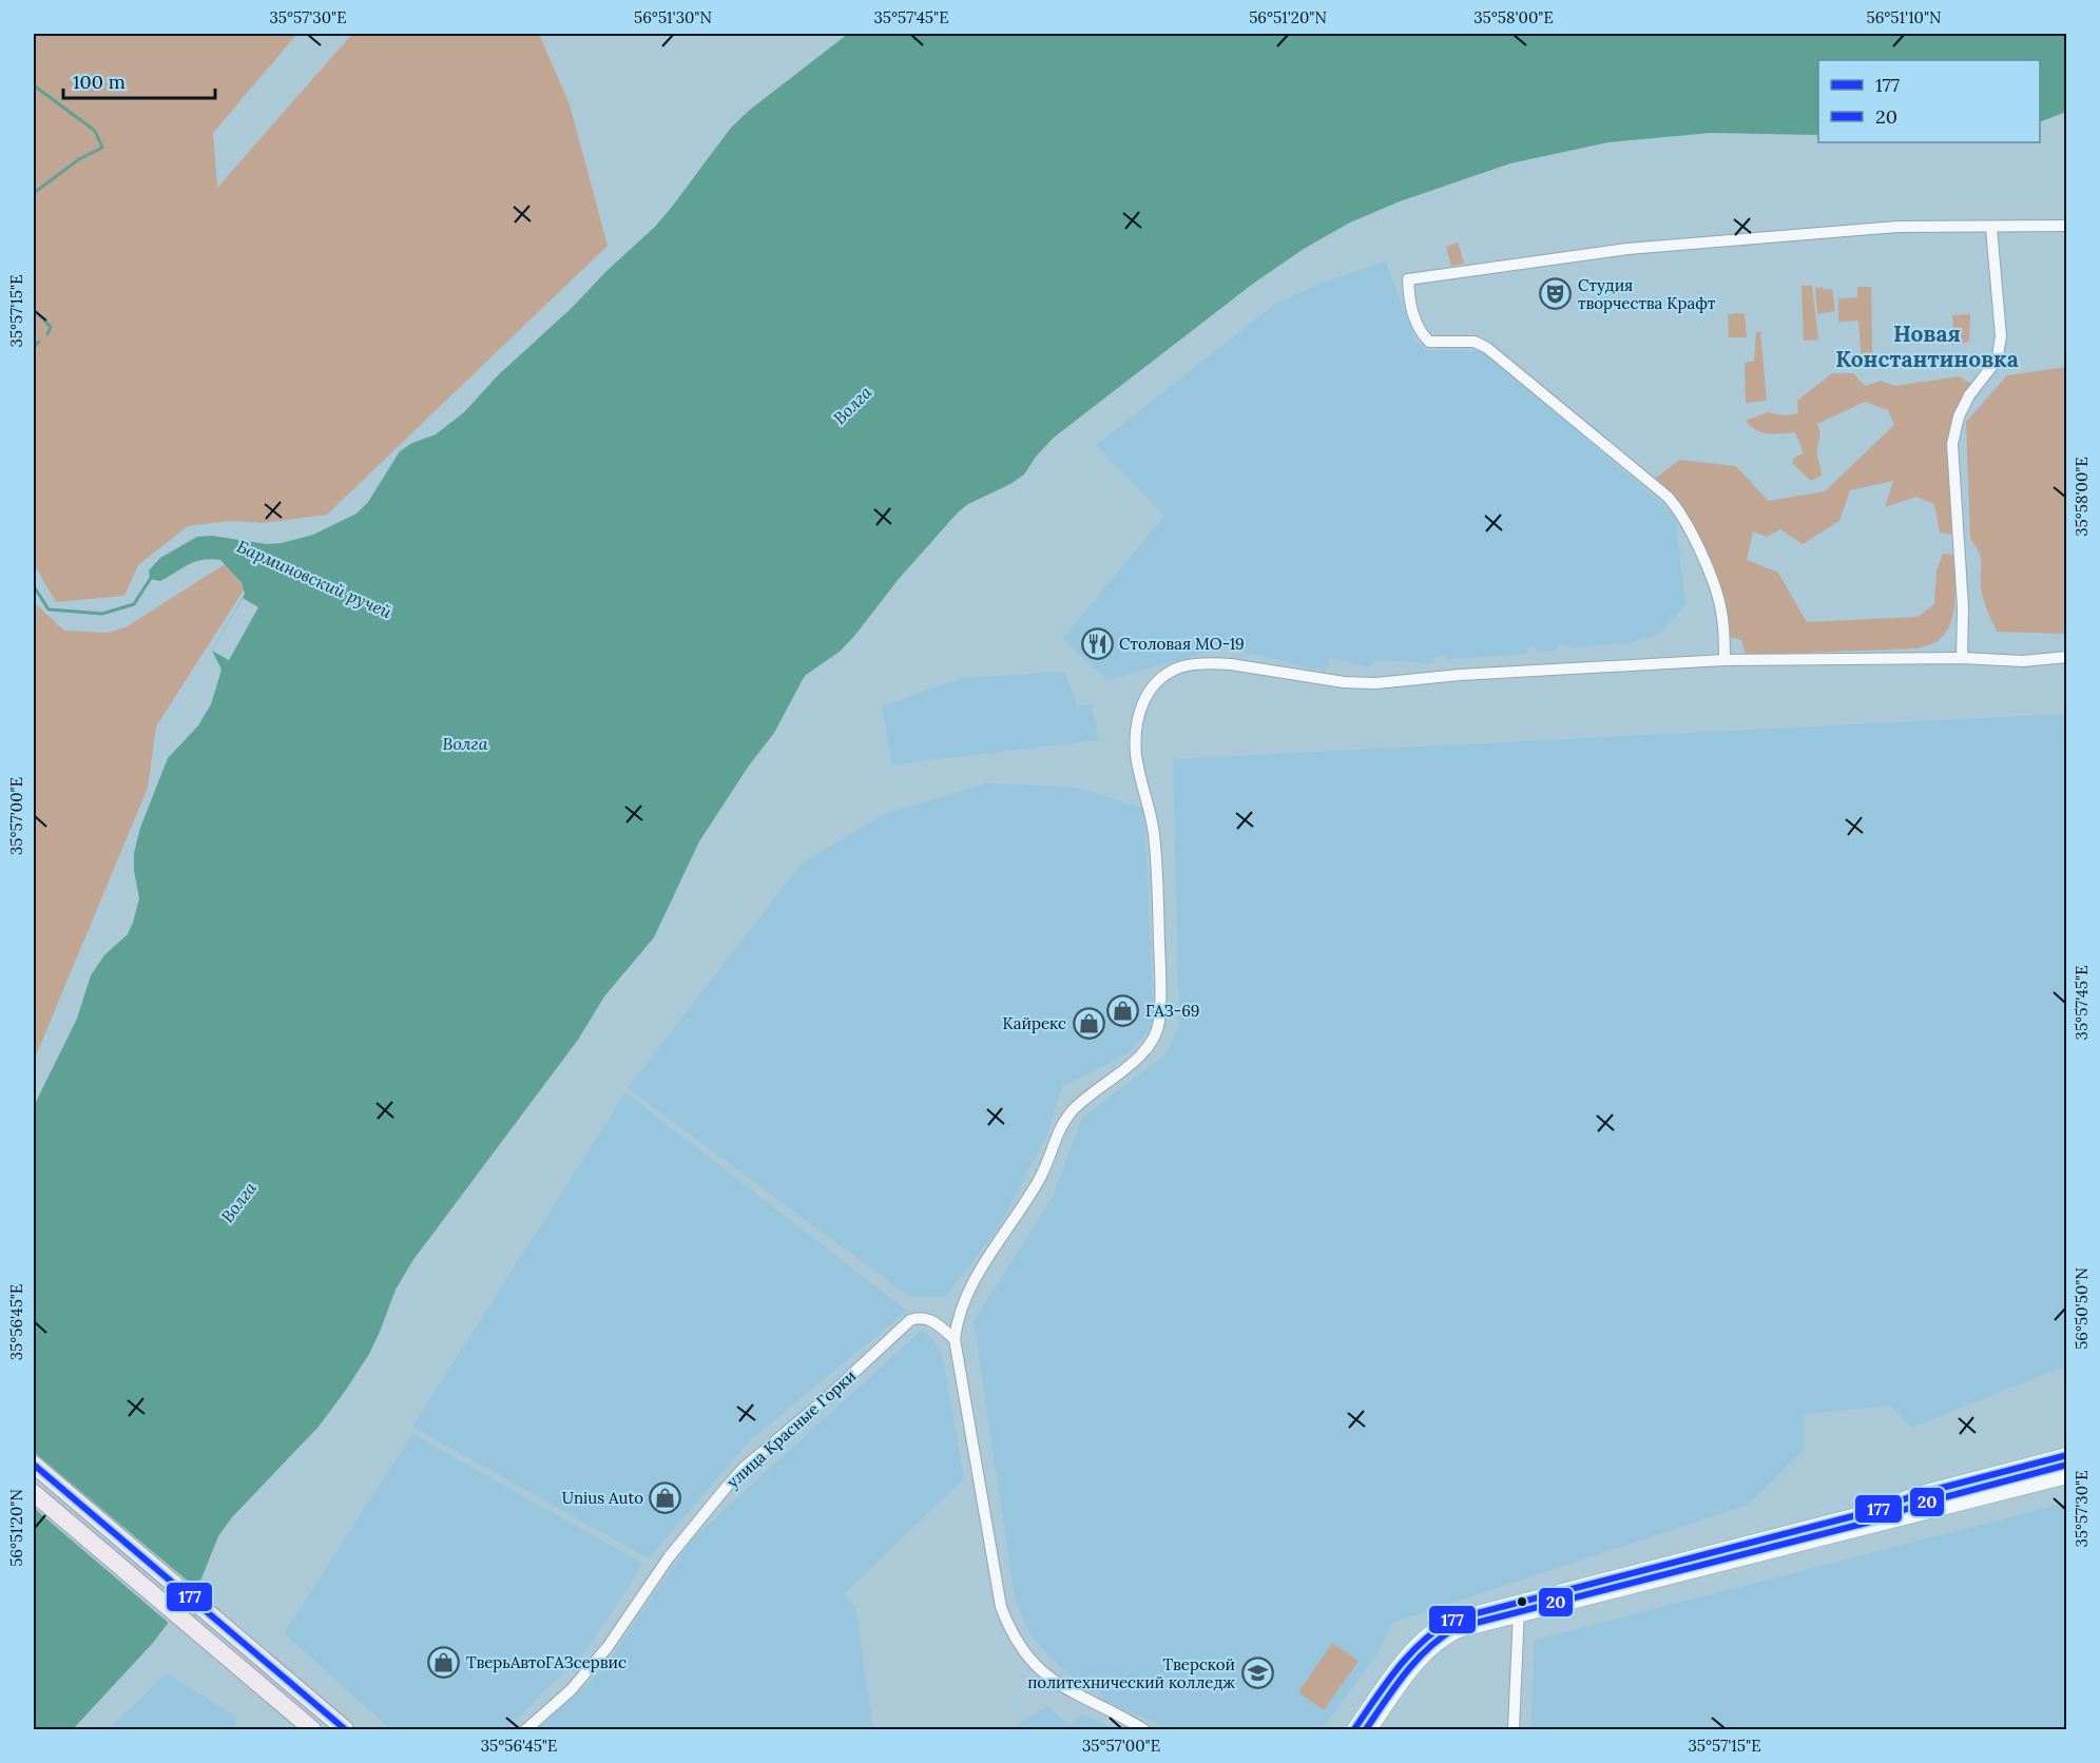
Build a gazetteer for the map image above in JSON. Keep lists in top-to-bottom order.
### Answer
{
  "streets": {
    "street": ["улица Красные Горки"]
  },
  "districts": ["Новая Константиновка"],
  "water": ["Волга", "Барминовский ручей"],
  "places": {
    "theatre": ["Студия творчества Крафт"],
    "restaurant": ["Столовая МО-19"],
    "shop": [
      "ГАЗ-69",
      "Кайрекс",
      "Unius Auto",
      "ТверьАвтоГАЗсервис"
    ],
    "school or university": ["Тверской политехнический колледж"]
  },
  "lines": ["transit line 177", "transit line 20"],
  "legend": ["177", "20"],
  "scale_bar": "100 m",
  "coordinates": [
    "35°57'30\"E",
    "56°51'30\"N",
    "35°57'45\"E",
    "56°51'20\"N",
    "35°58'00\"E",
    "56°51'10\"N",
    "35°57'15\"E",
    "35°57'00\"E",
    "56°50'50\"N",
    "35°56'45\"E"
  ]
}
